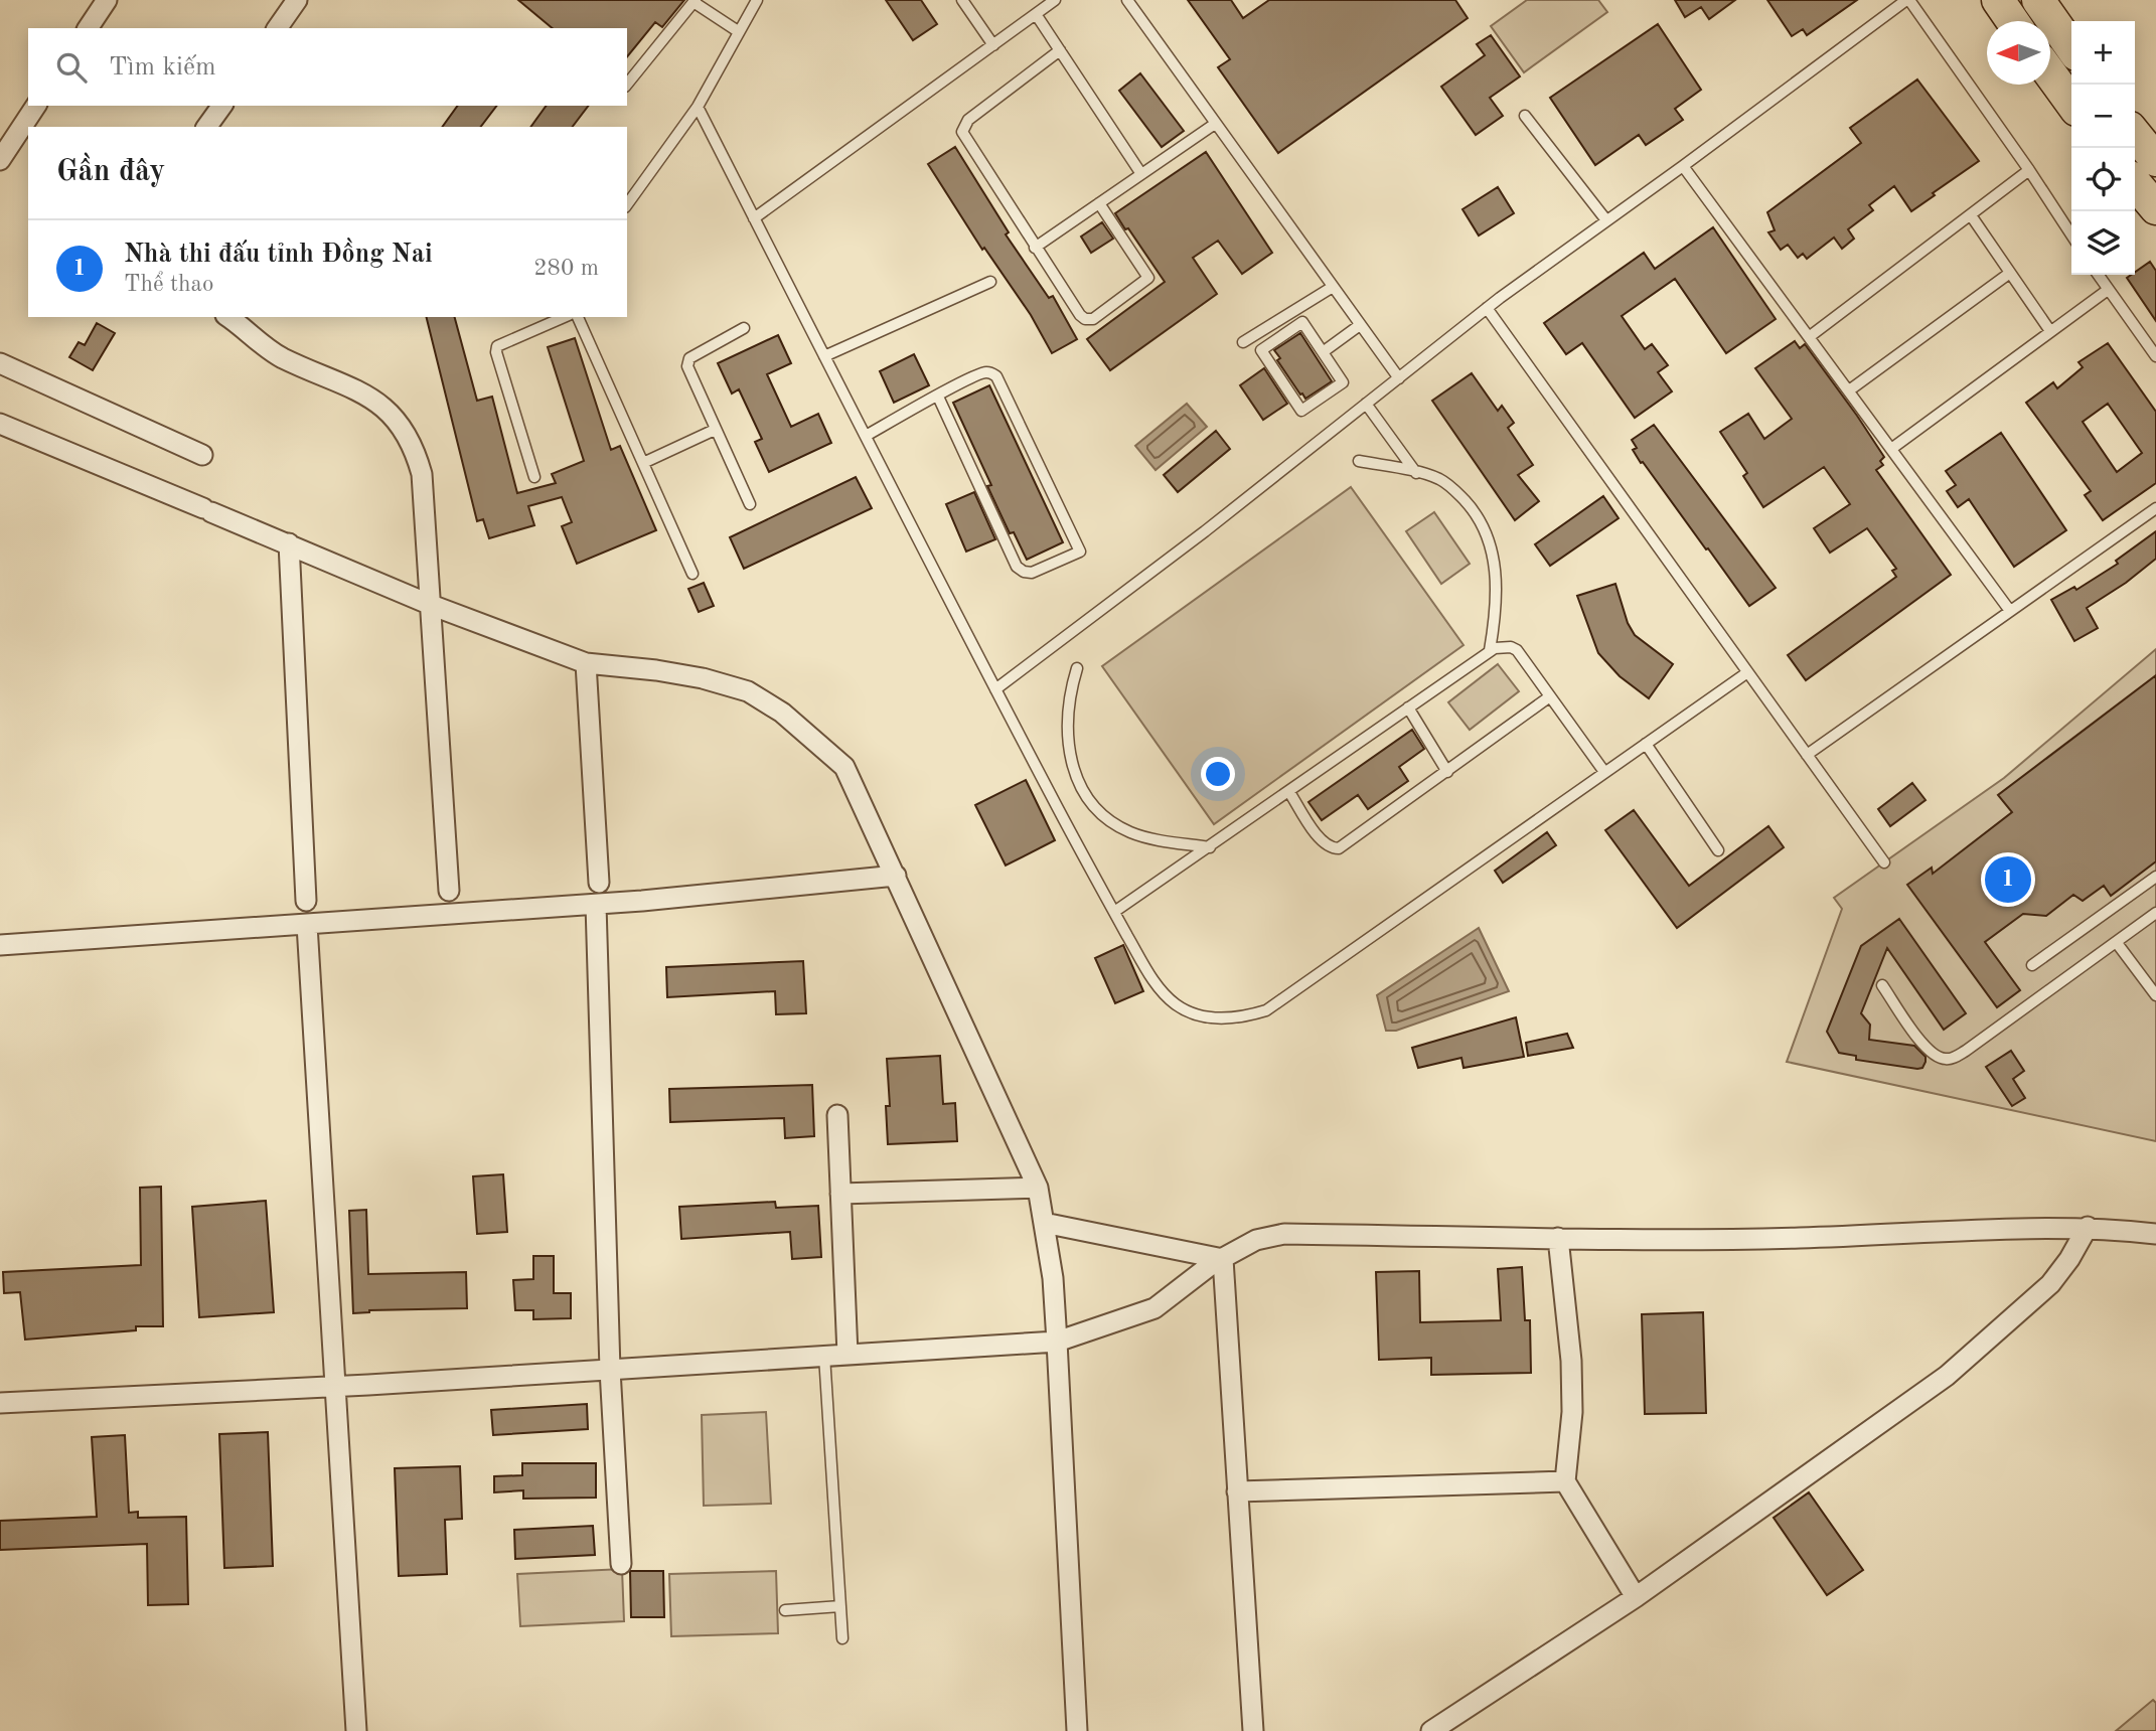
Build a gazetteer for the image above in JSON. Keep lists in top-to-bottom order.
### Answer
{
  "north": "left",
  "page": {
    "map_buttons": ["+", "−"],
    "search": "Tìm kiếm",
    "heading": "Gần đây",
    "list": [
      {
        "mark": "1",
        "name": "Nhà thi đấu tỉnh Đồng Nai",
        "note": "Thể thao",
        "value": "280 m"
      }
    ],
    "pins": "1"
  }
}
